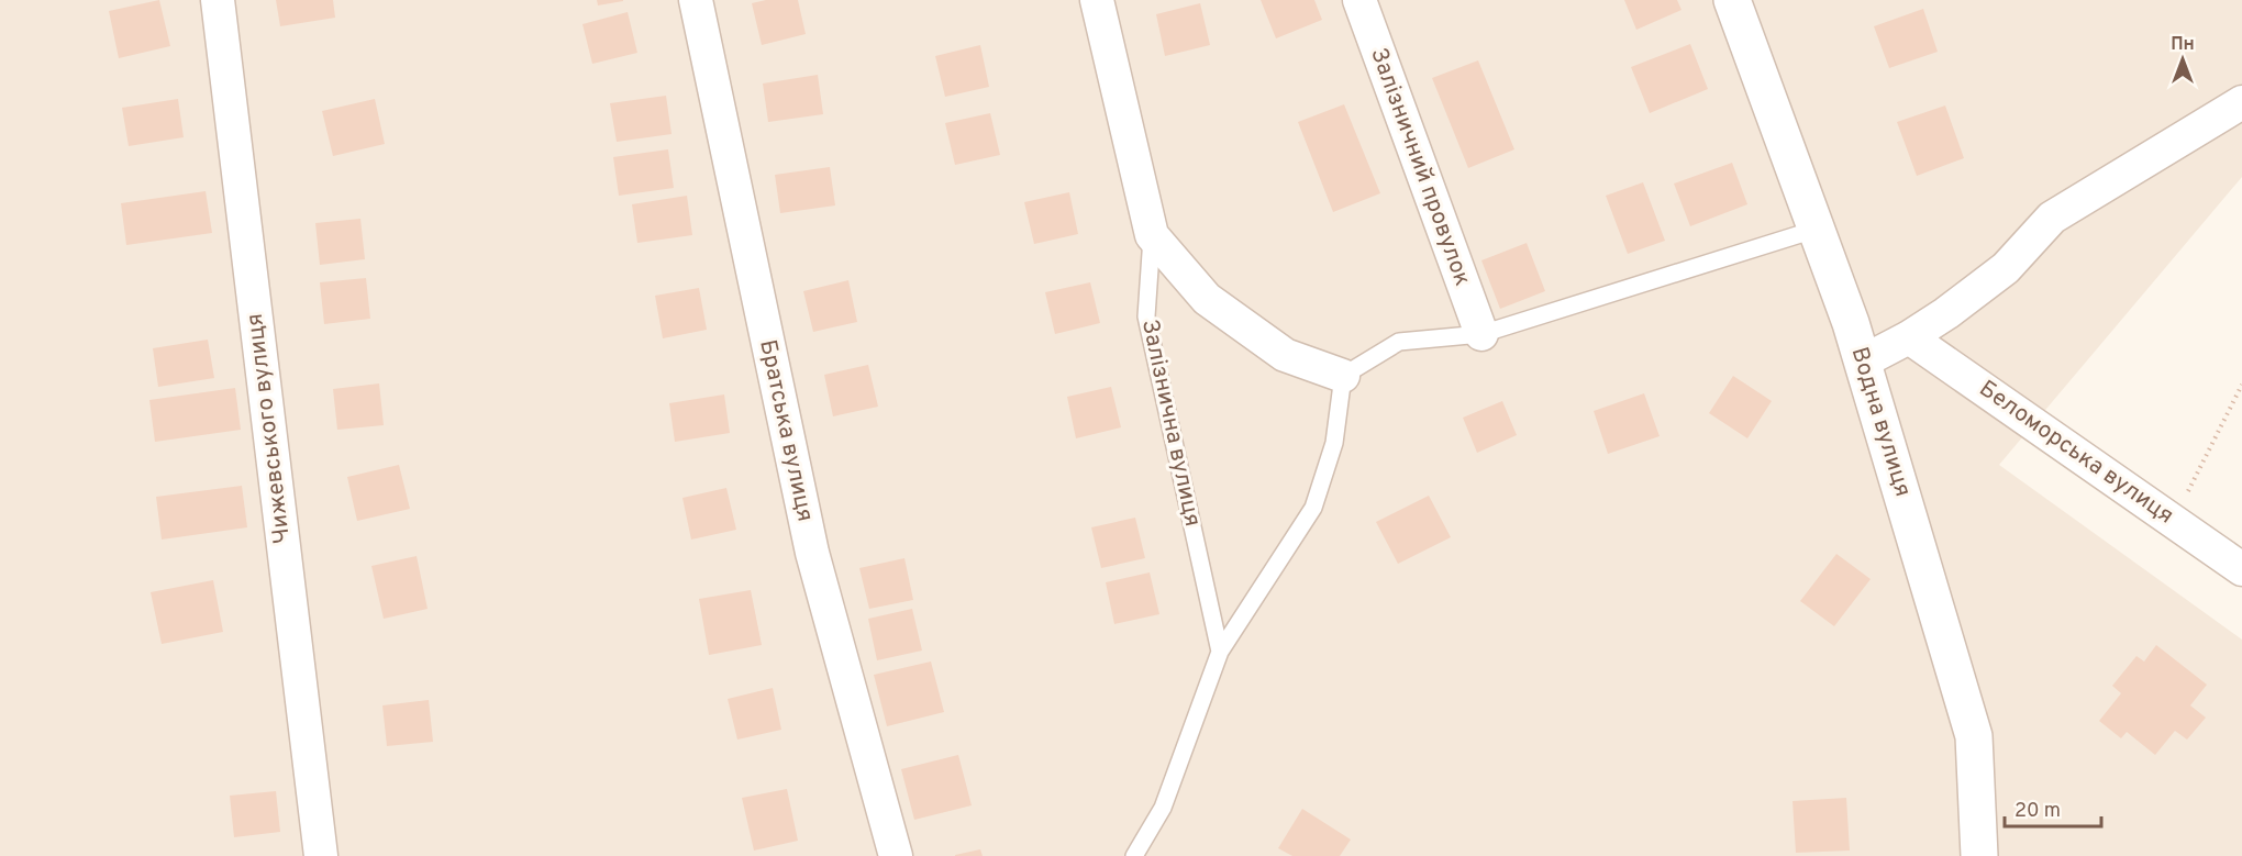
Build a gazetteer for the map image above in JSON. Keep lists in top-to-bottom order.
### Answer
{
  "streets": {
    "street": [
      "Залізничний провулок",
      "Водна вулиця",
      "Залізнична вулиця",
      "Чижевського вулиця",
      "Братська вулиця",
      "Беломорська вулиця"
    ]
  },
  "scale_bar": "20 m",
  "north": "top"
}
